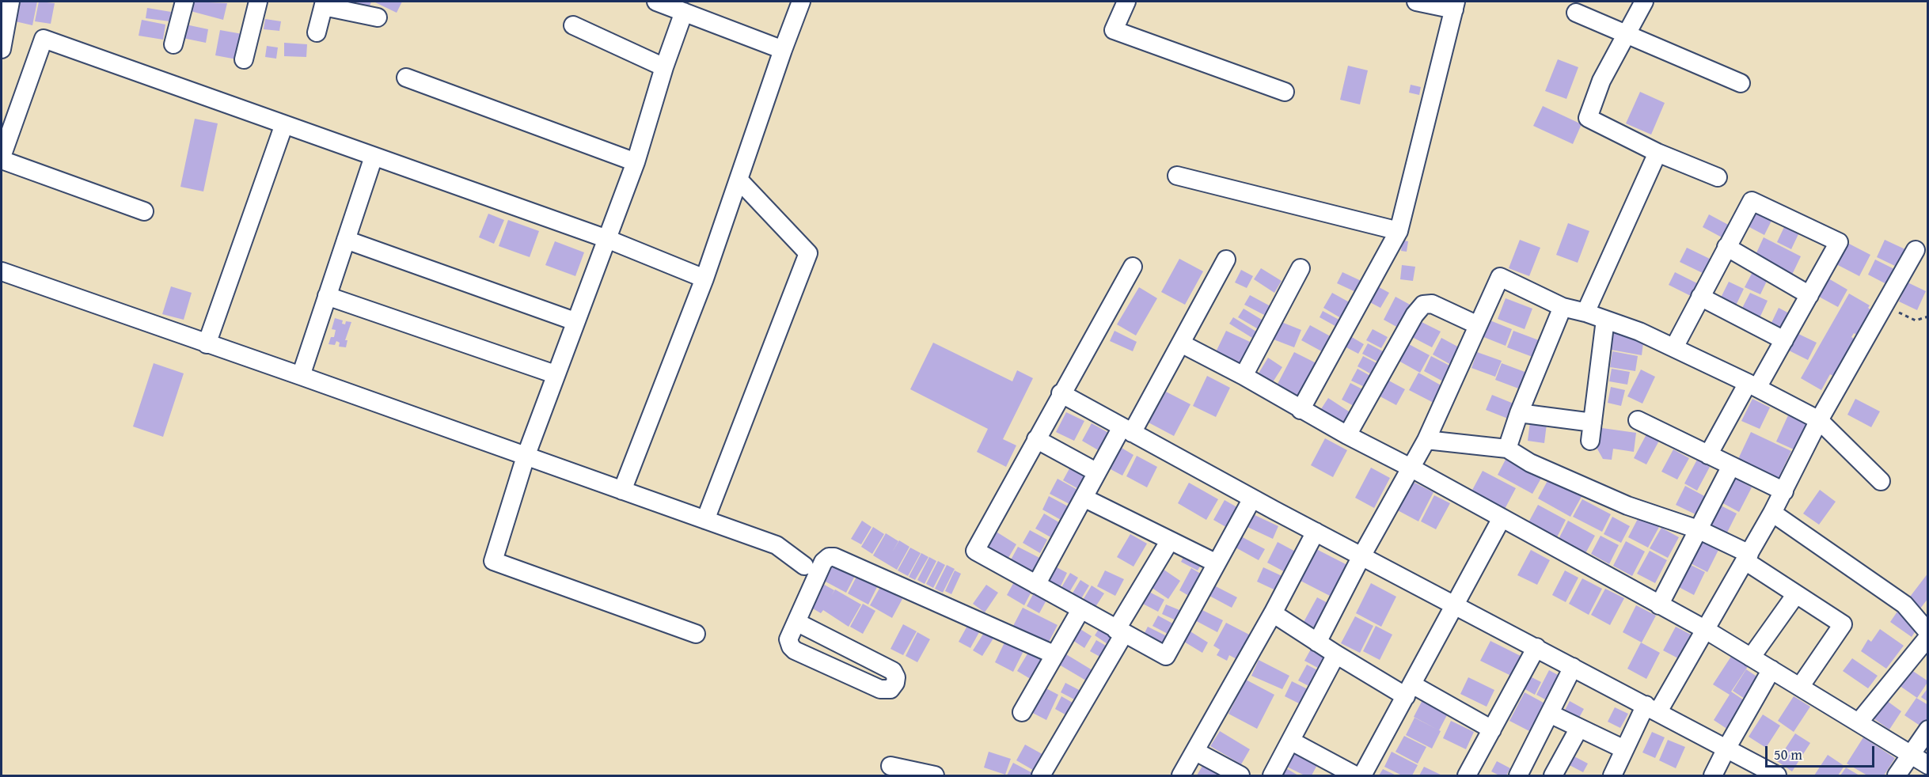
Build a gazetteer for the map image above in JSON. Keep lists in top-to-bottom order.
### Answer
{
  "scale_bar": "50 m"
}
